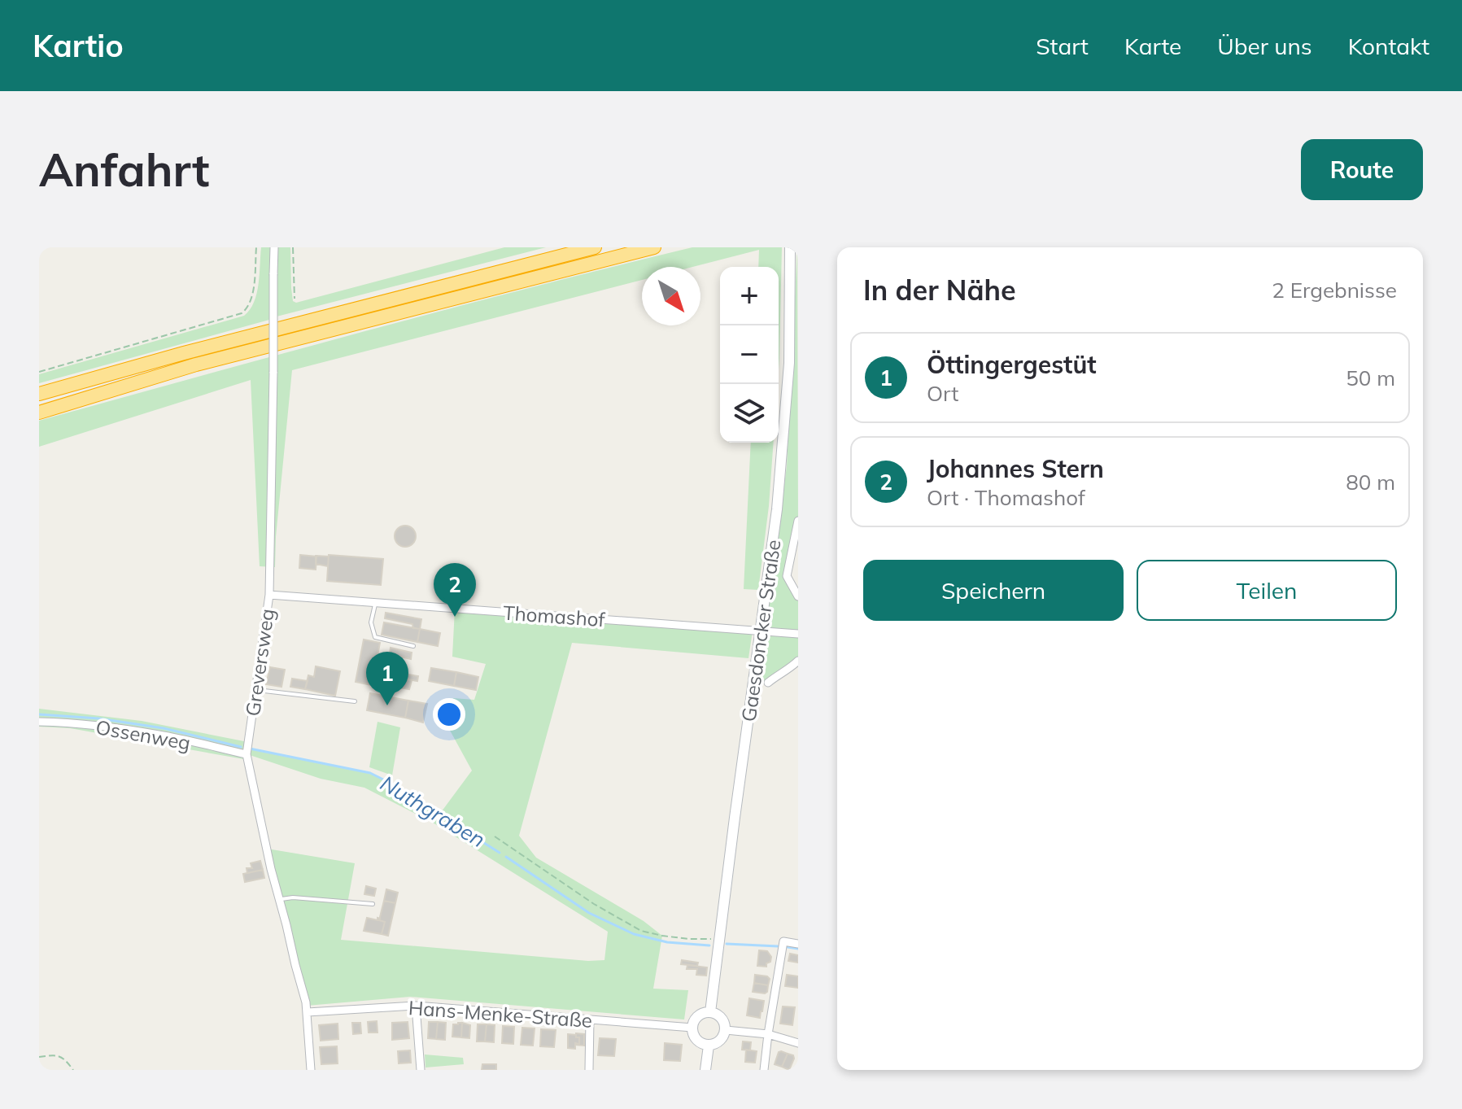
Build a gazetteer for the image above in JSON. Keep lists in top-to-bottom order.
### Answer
{
  "streets": {
    "main road": ["Gaesdoncker Straße"],
    "street": [
      "Thomashof",
      "Greversweg",
      "Ossenweg",
      "Hans-Menke-Straße"
    ]
  },
  "crossings": [
    ["Thomashof", "Gaesdoncker Straße"],
    ["Thomashof", "Greversweg"],
    ["Gaesdoncker Straße", "Hans-Menke-Straße"],
    ["Greversweg", "Ossenweg"],
    ["Greversweg", "Hans-Menke-Straße"]
  ],
  "water": ["Nuthgraben"],
  "north": "bottom right",
  "page": {
    "header": "Kartio",
    "nav": [
      "Start",
      "Karte",
      "Über uns",
      "Kontakt"
    ],
    "buttons": [
      "Route",
      ["Speichern", "Teilen"]
    ],
    "title": "Anfahrt",
    "heading": ["In der Nähe", "2 Ergebnisse"],
    "map_buttons": ["+", "−"],
    "list": [
      {
        "mark": "1",
        "name": "Öttingergestüt",
        "note": "Ort",
        "value": "50 m"
      },
      {
        "mark": "2",
        "name": "Johannes Stern",
        "note": "Ort · Thomashof",
        "value": "80 m"
      }
    ],
    "pins": ["2", "1"]
  }
}
